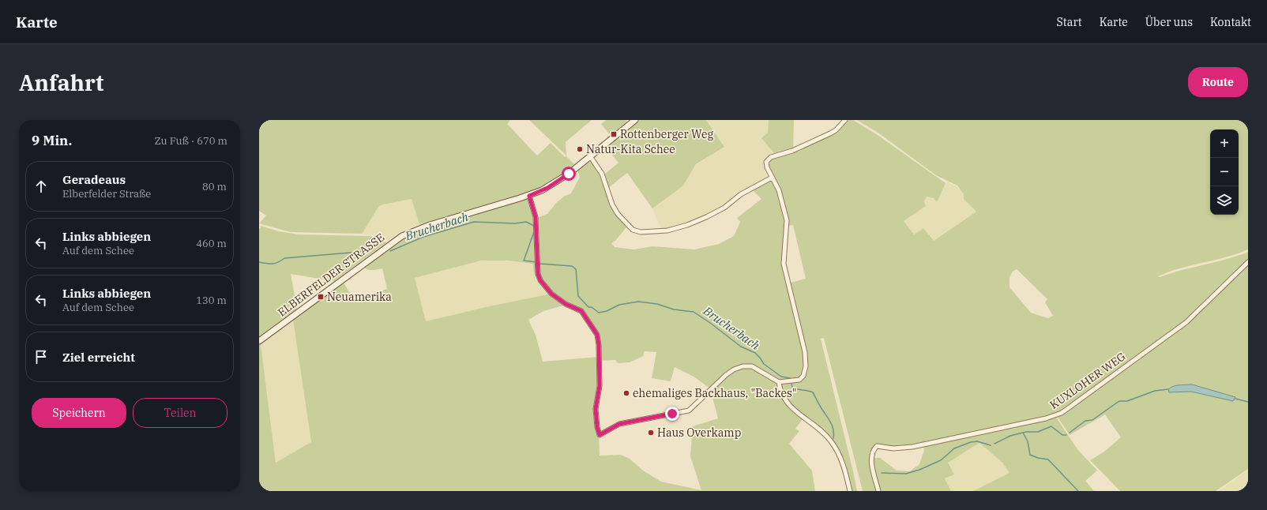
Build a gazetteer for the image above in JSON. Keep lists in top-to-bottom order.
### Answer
{
  "streets": {
    "main road": ["ELBERFELDER STRASSE"],
    "street": ["KUXLOHER WEG"]
  },
  "water": ["Brucherbach"],
  "places": {
    "transit": ["Rottenberger Weg", "Neuamerika"],
    "other": ["Natur-Kita Schee", "ehemaliges Backhaus, \"Backes\"", "Haus Overkamp"]
  },
  "page": {
    "header": "Karte",
    "nav": [
      "Start",
      "Karte",
      "Über uns",
      "Kontakt"
    ],
    "buttons": [
      "Route",
      ["Speichern", "Teilen"]
    ],
    "title": "Anfahrt",
    "heading": ["9 Min.", "Zu Fuß · 670 m"],
    "map_buttons": ["+", "−"],
    "list": [
      ["Geradeaus", "Elberfelder Straße", "80 m"],
      ["Links abbiegen", "Auf dem Schee", "460 m"],
      ["Links abbiegen", "Auf dem Schee", "130 m"],
      "Ziel erreicht"
    ]
  }
}
